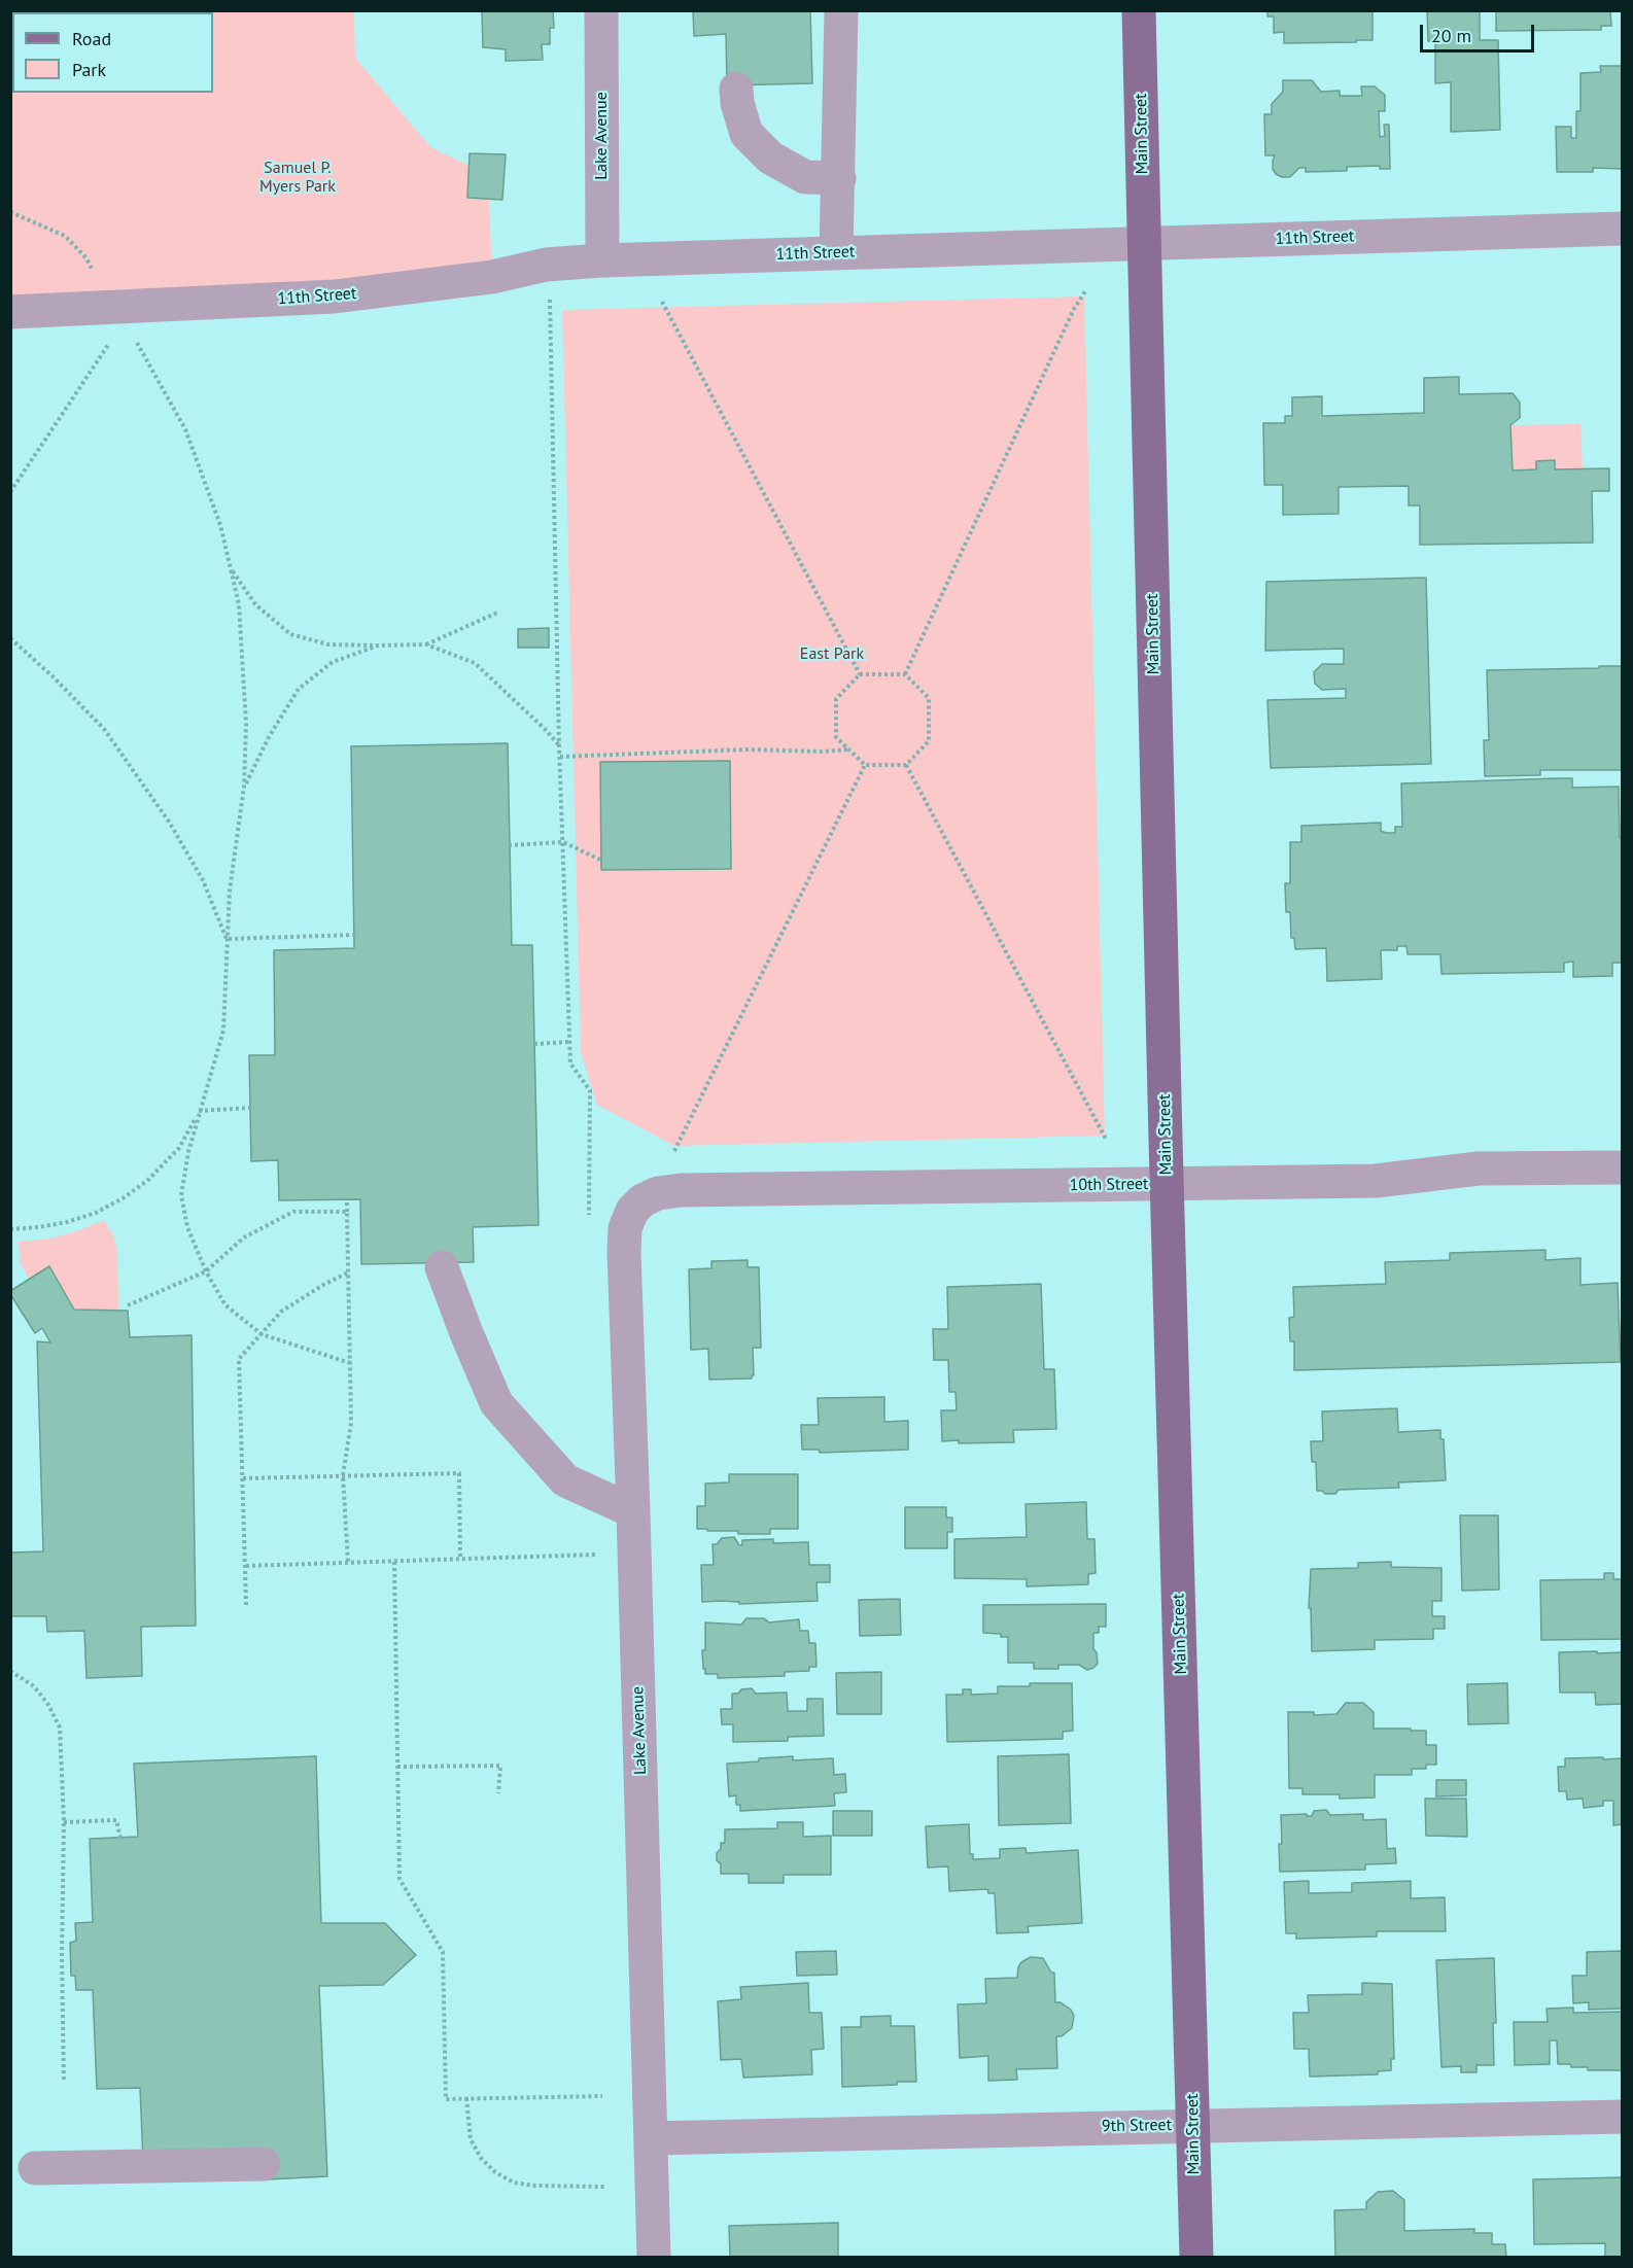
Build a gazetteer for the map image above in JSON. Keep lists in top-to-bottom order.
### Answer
{
  "streets": {
    "main road": ["Main Street"],
    "street": [
      "Lake Avenue",
      "11th Street",
      "10th Street",
      "9th Street"
    ]
  },
  "crossings": [
    ["Main Street", "11th Street"],
    ["Main Street", "10th Street"],
    ["Main Street", "9th Street"],
    ["Lake Avenue", "11th Street"],
    ["Lake Avenue", "10th Street"],
    ["Lake Avenue", "9th Street"]
  ],
  "parks": ["Samuel P. Myers Park", "East Park"],
  "legend": ["Road", "Park"],
  "scale_bar": "20 m"
}
